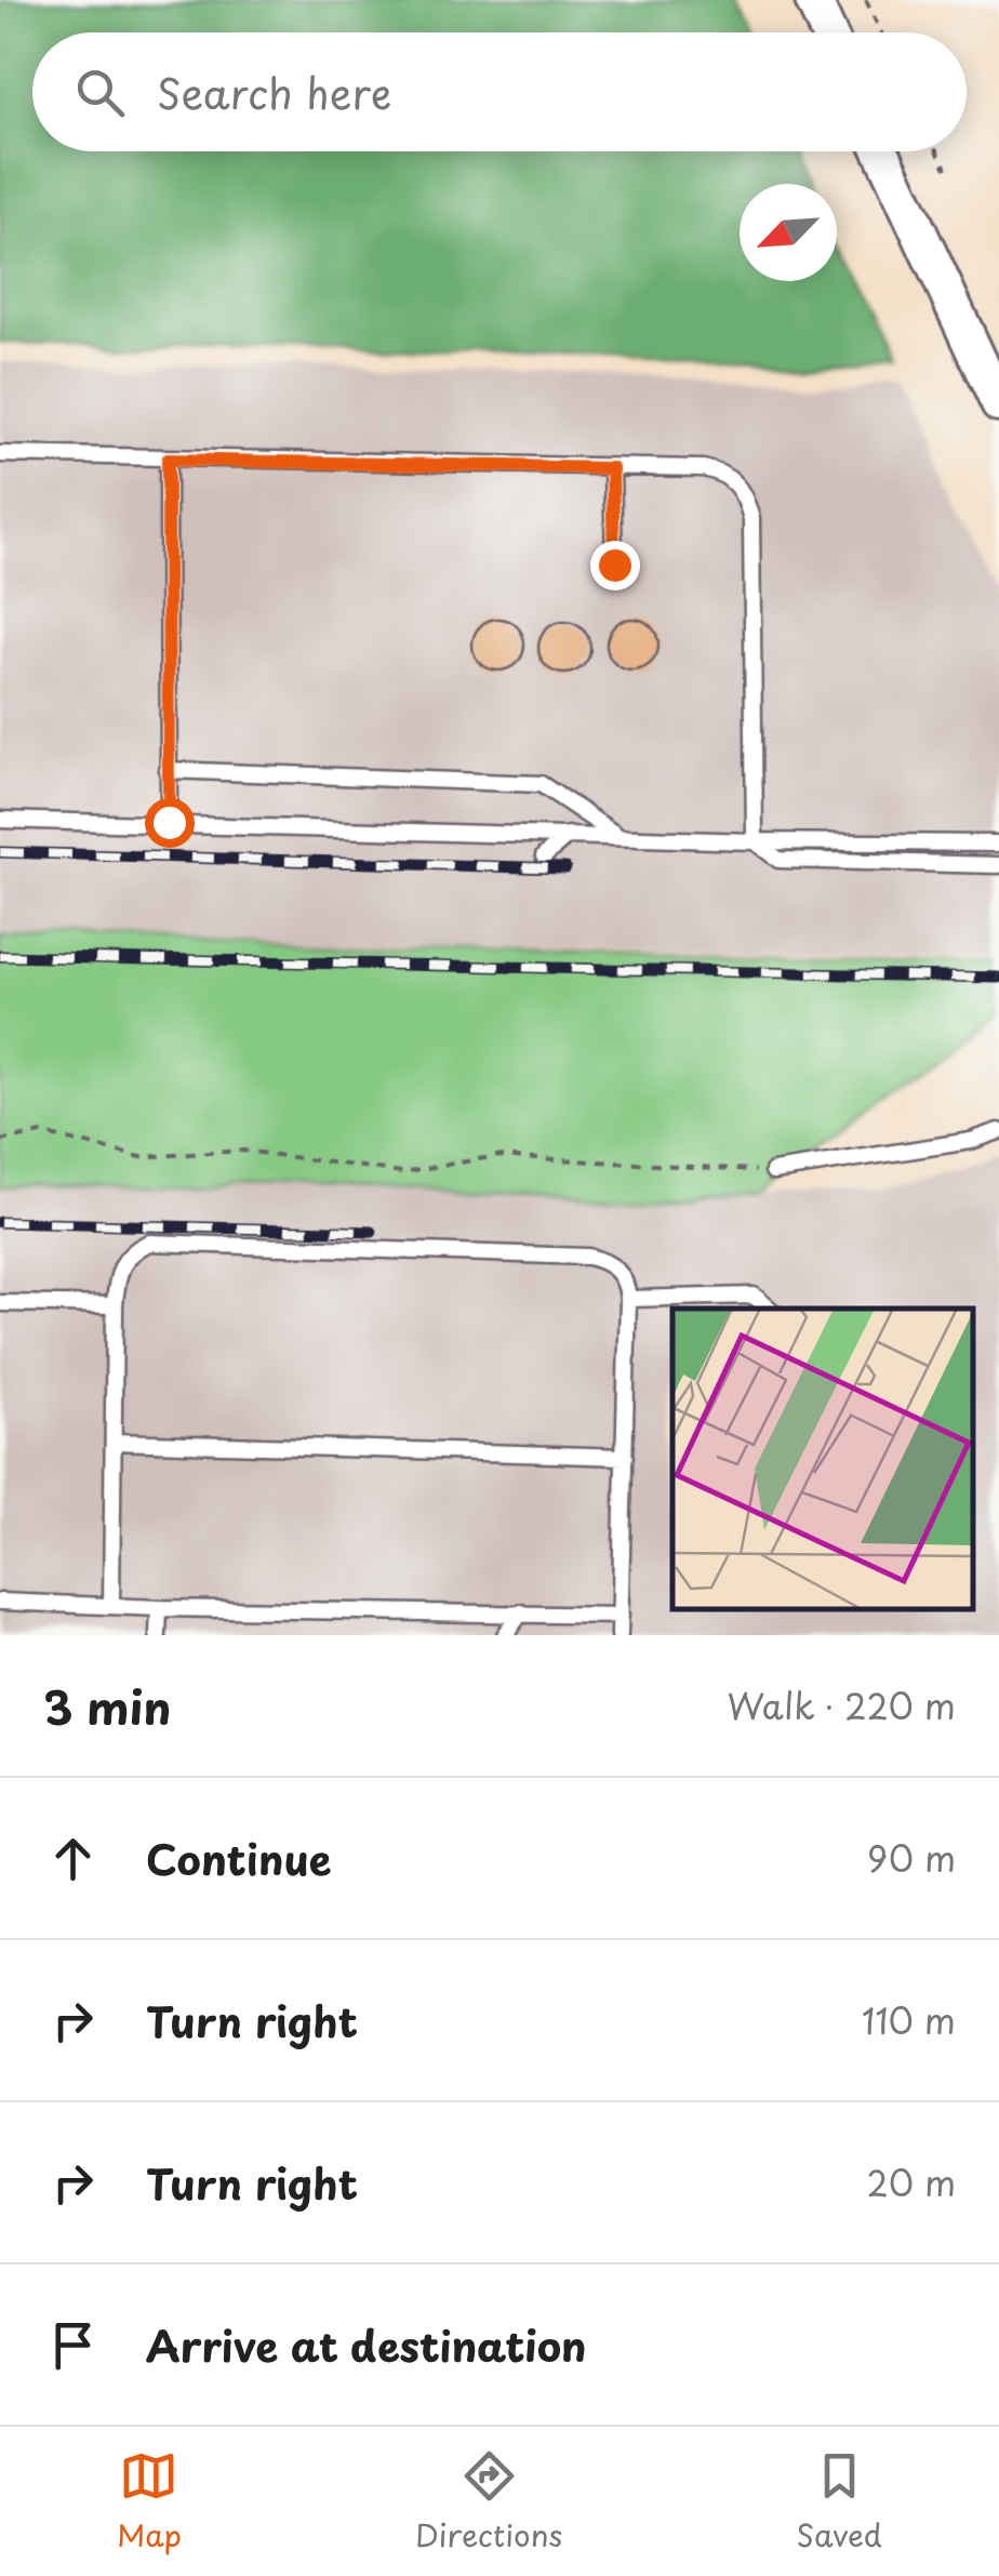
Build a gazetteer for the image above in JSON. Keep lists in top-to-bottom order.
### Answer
{
  "north": "bottom left",
  "page": {
    "search": "Search here",
    "heading": ["3 min", "Walk · 220 m"],
    "list": [
      ["Continue", "90 m"],
      ["Turn right", "110 m"],
      ["Turn right", "20 m"],
      "Arrive at destination"
    ],
    "nav": ["Map", "Directions", "Saved"]
  }
}
